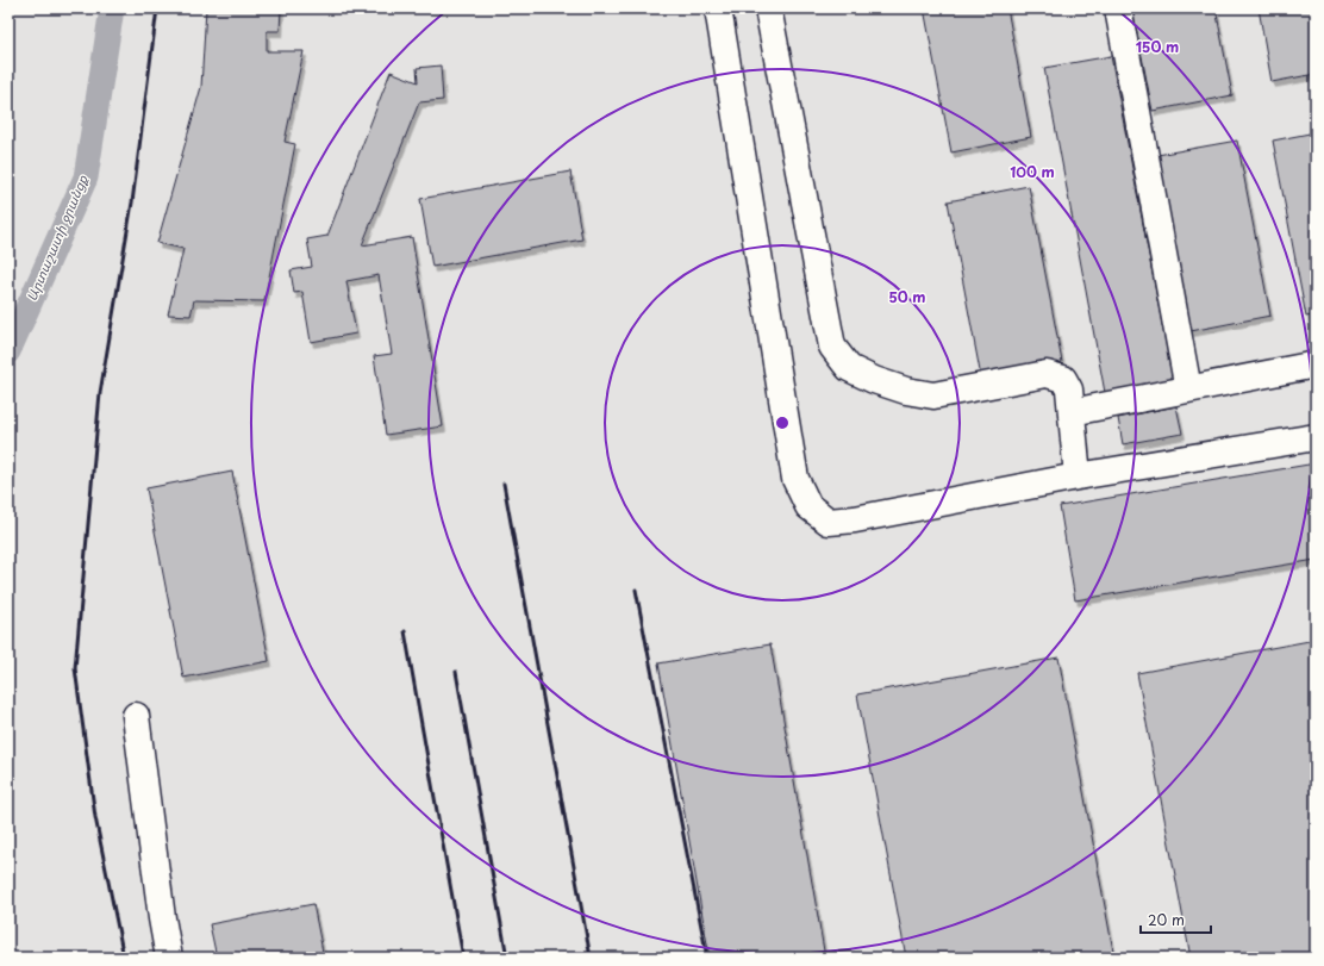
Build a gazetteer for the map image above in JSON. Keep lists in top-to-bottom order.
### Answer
{
  "water": ["Արտաշատի ջրանցք"],
  "scale_bar": "20 m",
  "rings": ["150 m", "100 m", "50 m"]
}
